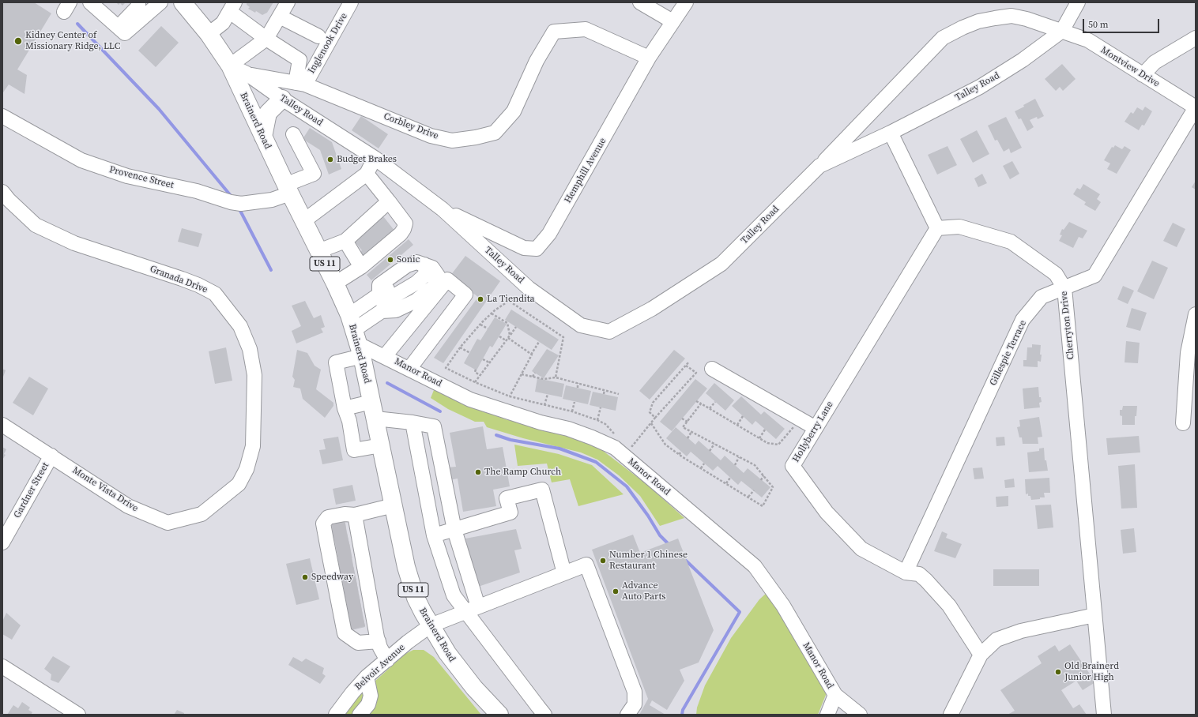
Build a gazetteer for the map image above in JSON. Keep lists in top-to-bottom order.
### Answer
{
  "streets": {
    "main road": ["Brainerd Road", "US 11"],
    "street": [
      "Inglenook Drive",
      "Montview Drive",
      "Talley Road",
      "Corbley Drive",
      "Hemphill Avenue",
      "Provence Street",
      "Granada Drive",
      "Cherryton Drive",
      "Gillespie Terrace",
      "Manor Road",
      "Hollyberry Lane",
      "Monte Vista Drive",
      "Gardner Street",
      "Belvoir Avenue"
    ]
  },
  "crossings": [
    ["Inglenook Drive", "Corbley Drive"],
    ["Montview Drive", "Talley Road"],
    ["Montview Drive", "Gillespie Terrace"],
    ["Talley Road", "Brainerd Road"],
    ["Talley Road", "Corbley Drive"],
    ["Talley Road", "Hemphill Avenue"],
    ["Brainerd Road", "Provence Street"],
    ["Brainerd Road", "Manor Road"],
    ["Brainerd Road", "Belvoir Avenue"],
    ["Corbley Drive", "Hemphill Avenue"],
    ["Granada Drive", "Monte Vista Drive"],
    ["Cherryton Drive", "Gillespie Terrace"],
    ["Cherryton Drive", "Hollyberry Lane"],
    ["Gillespie Terrace", "Hollyberry Lane"],
    ["Monte Vista Drive", "Gardner Street"]
  ],
  "places": [
    "Kidney Center of Missionary Ridge, LLC",
    "Budget Brakes",
    "Sonic",
    "La Tiendita",
    "The Ramp Church",
    "Number 1 Chinese Restaurant",
    "Speedway",
    "Advance Auto Parts",
    "Old Brainerd Junior High"
  ],
  "scale_bar": "50 m"
}
